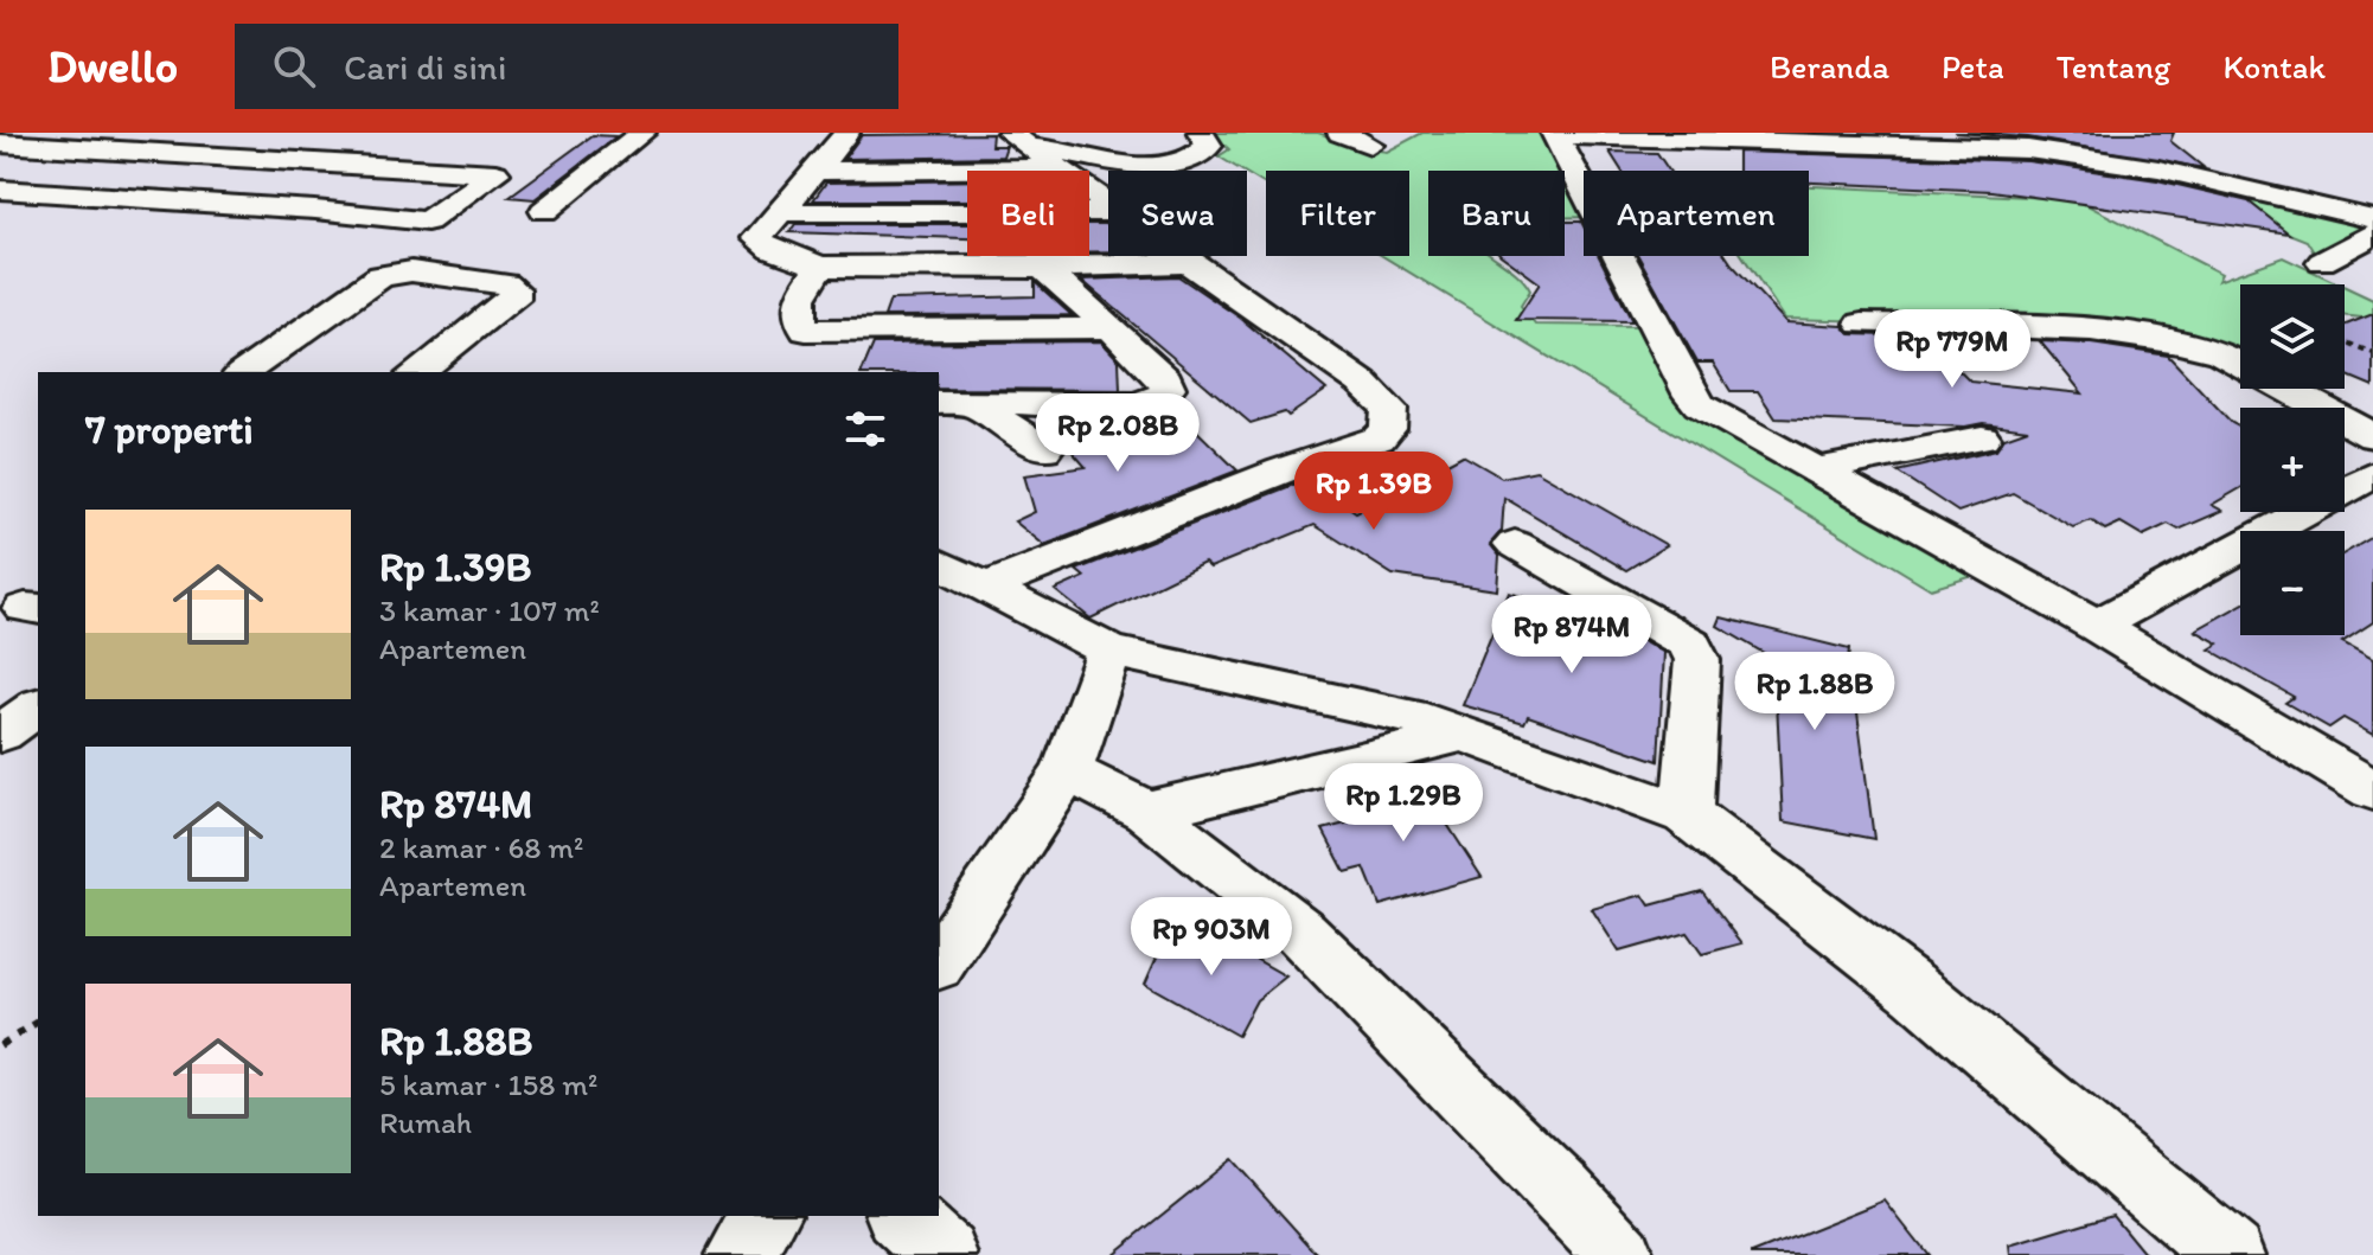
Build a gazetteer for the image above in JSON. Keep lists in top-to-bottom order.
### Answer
{
  "page": {
    "header": "Dwello",
    "search": "Cari di sini",
    "nav": [
      "Beranda",
      "Peta",
      "Tentang",
      "Kontak"
    ],
    "chip": [
      "Beli",
      "Sewa",
      "Filter",
      "Baru",
      "Apartemen"
    ],
    "map_buttons": ["+", "−"],
    "price": [
      "Rp 779M",
      "Rp 2.08B",
      "Rp 1.39B",
      "Rp 874M",
      "Rp 1.88B",
      "Rp 1.29B",
      "Rp 903M"
    ],
    "heading": "7 properti",
    "list": [
      {
        "name": "Rp 1.39B",
        "note": "3 kamar · 107 m² · Apartemen"
      },
      {
        "name": "Rp 874M",
        "note": "2 kamar · 68 m² · Apartemen"
      },
      {
        "name": "Rp 1.88B",
        "note": "5 kamar · 158 m² · Rumah"
      }
    ]
  }
}
